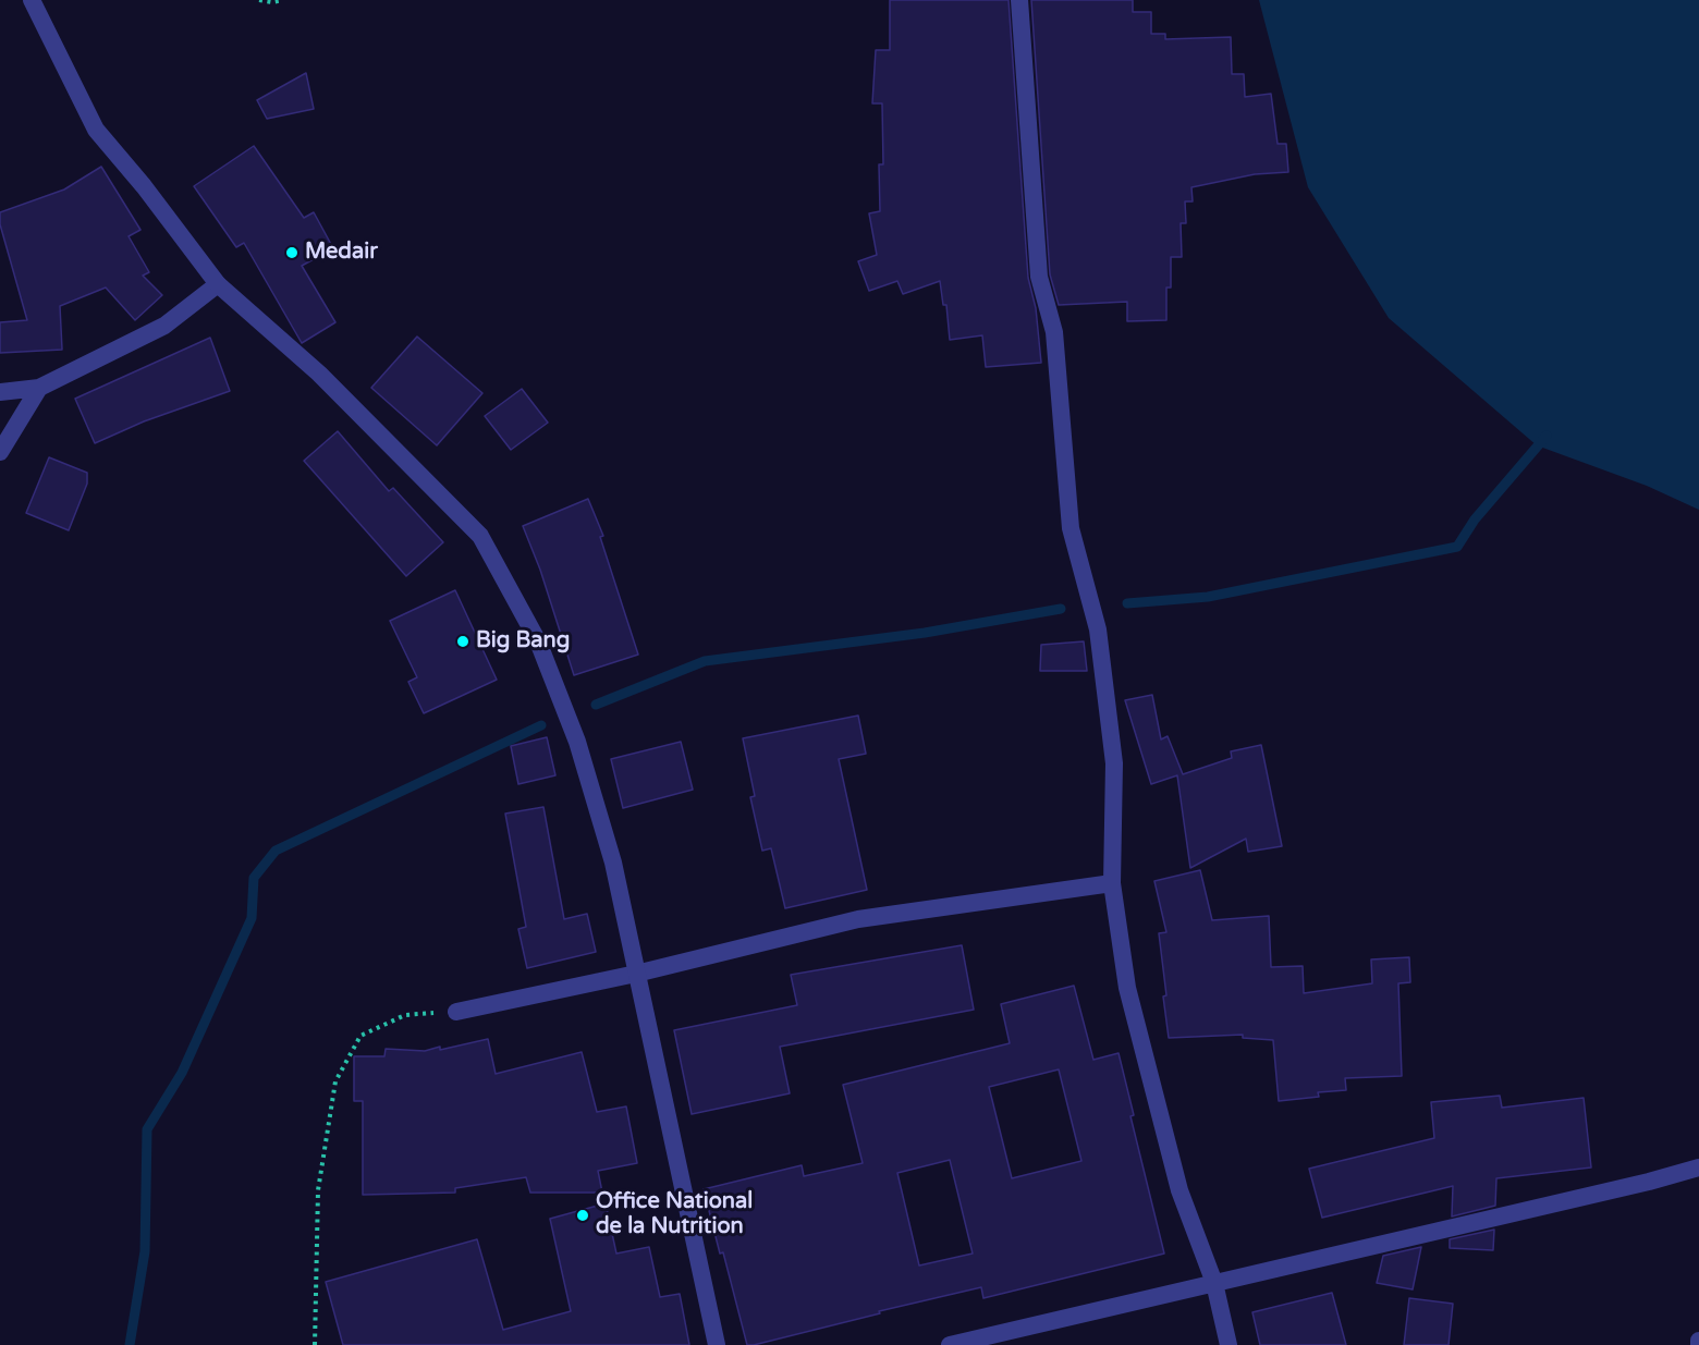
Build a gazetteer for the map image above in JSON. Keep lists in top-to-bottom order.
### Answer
{
  "places": ["Medair", "Big Bang", "Office National de la Nutrition"]
}
